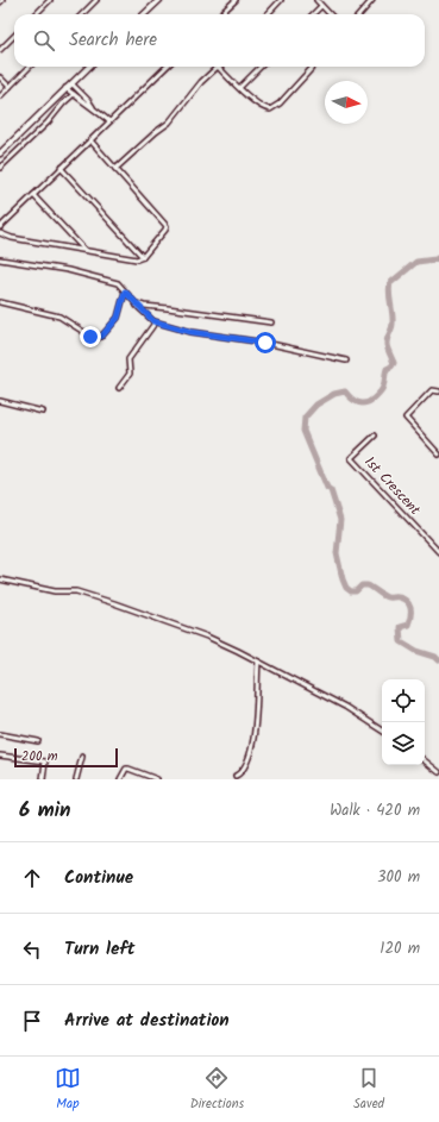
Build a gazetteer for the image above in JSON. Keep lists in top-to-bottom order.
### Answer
{
  "streets": {
    "street": ["1st Crescent"]
  },
  "scale_bar": "200 m",
  "north": "right",
  "page": {
    "search": "Search here",
    "scale": "200 m",
    "heading": ["6 min", "Walk · 420 m"],
    "list": [
      ["Continue", "300 m"],
      ["Turn left", "120 m"],
      "Arrive at destination"
    ],
    "nav": ["Map", "Directions", "Saved"]
  }
}
